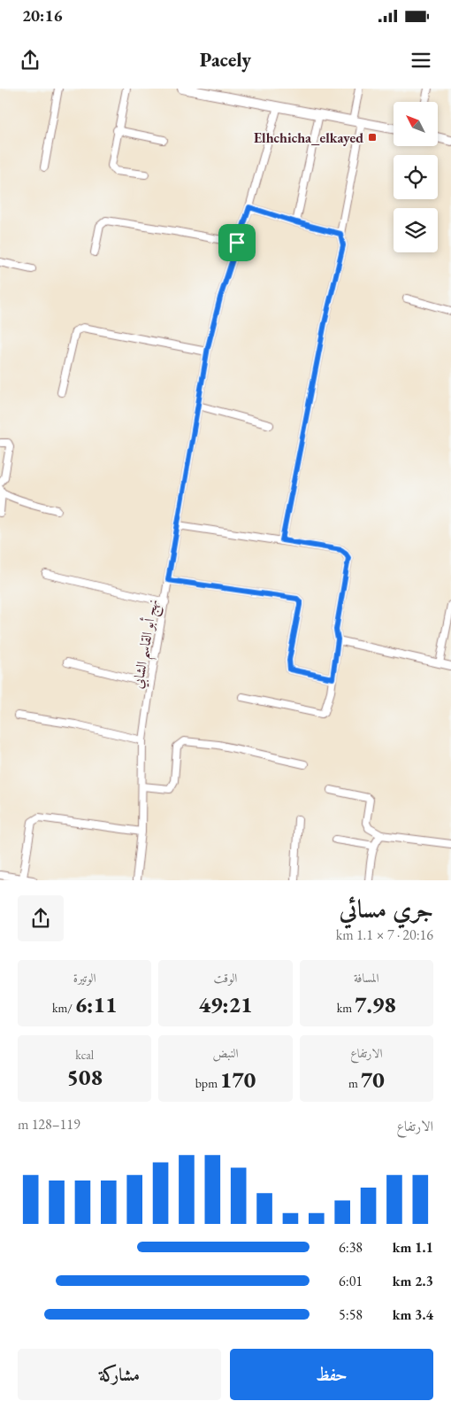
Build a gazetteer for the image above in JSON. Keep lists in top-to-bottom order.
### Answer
{
  "streets": {
    "street": ["نهج أبو القاسم الشابي"]
  },
  "places": {
    "transit": ["Elhchicha_elkayed"]
  },
  "north": "top left",
  "page": {
    "status": "20:16",
    "header": "Pacely",
    "heading": ["جري مسائي", "20:16 · 7 × 1.1 km"],
    "stats": [
      ["المسافة", "7.98 km"],
      ["الوقت", "49:21"],
      ["الوتيرة", "6:11 /km"],
      ["الارتفاع", "70 m"],
      ["النبض", "170 bpm"],
      ["kcal", "508"]
    ],
    "chart": ["الارتفاع", "119–128 m"],
    "list": [
      {
        "name": "1.1 km",
        "note": "6:38"
      },
      {
        "name": "2.3 km",
        "note": "6:01"
      },
      {
        "name": "3.4 km",
        "note": "5:58"
      }
    ],
    "buttons": ["حفظ", "مشاركة"]
  }
}
